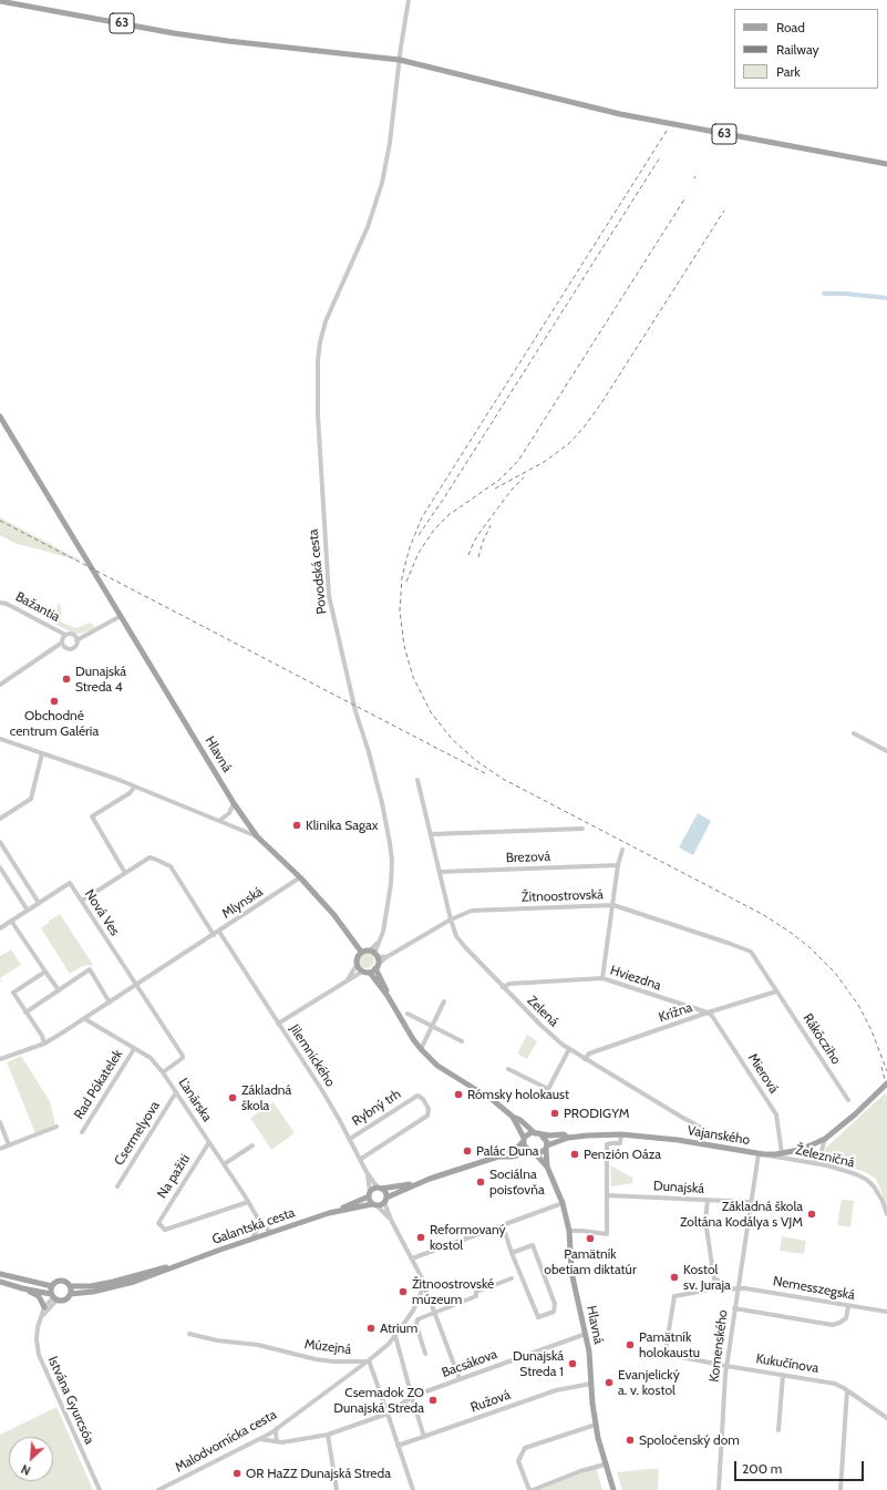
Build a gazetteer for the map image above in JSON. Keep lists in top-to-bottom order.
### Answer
{
  "streets": {
    "main road": [
      "63",
      "Hlavná",
      "Vajanského",
      "Galantská cesta"
    ],
    "street": [
      "Povodská cesta",
      "Bažantia",
      "Brezová",
      "Žitnoostrovská",
      "Mlynská",
      "Nová Ves",
      "Hviezdna",
      "Zelená",
      "Krížna",
      "Rákócziho",
      "Jilemnického",
      "Mierová",
      "Rad Pókatelek",
      "Ľanárska",
      "Rybný trh",
      "Csermelyova",
      "Železničná",
      "Na pažiti",
      "Dunajská",
      "Nemesszegská",
      "Komenského",
      "Múzejná",
      "Bacsákova",
      "Kukučínova",
      "Istvána Gyurcsóa",
      "Ružová",
      "Malodvornícka cesta"
    ]
  },
  "crossings": [
    ["63", "Povodská cesta"],
    ["Povodská cesta", "Hlavná"],
    ["Povodská cesta", "Žitnoostrovská"],
    ["Povodská cesta", "Jilemnického"],
    ["Hlavná", "Žitnoostrovská"],
    ["Hlavná", "Mlynská"],
    ["Hlavná", "Jilemnického"],
    ["Hlavná", "Bacsákova"],
    ["Hlavná", "Ružová"],
    ["Brezová", "Zelená"],
    ["Žitnoostrovská", "Zelená"],
    ["Žitnoostrovská", "Krížna"],
    ["Žitnoostrovská", "Rákócziho"],
    ["Žitnoostrovská", "Jilemnického"],
    ["Mlynská", "Jilemnického"],
    ["Nová Ves", "Ľanárska"],
    ["Hviezdna", "Zelená"],
    ["Hviezdna", "Krížna"],
    ["Hviezdna", "Mierová"],
    ["Zelená", "Krížna"],
    ["Krížna", "Rákócziho"],
    ["Krížna", "Mierová"],
    ["Jilemnického", "Rybný trh"],
    ["Jilemnického", "Galantská cesta"],
    ["Mierová", "Vajanského"],
    ["Rad Pókatelek", "Ľanárska"],
    ["Ľanárska", "Csermelyova"],
    ["Ľanárska", "Na pažiti"],
    ["Ľanárska", "Galantská cesta"],
    ["Vajanského", "Železničná"],
    ["Vajanského", "Komenského"],
    ["Železničná", "Komenského"],
    ["Dunajská", "Komenského"],
    ["Galantská cesta", "Istvána Gyurcsóa"],
    ["Nemesszegská", "Komenského"],
    ["Nemesszegská", "Kukučínova"],
    ["Komenského", "Kukučínova"],
    ["Múzejná", "Malodvornícka cesta"],
    ["Bacsákova", "Malodvornícka cesta"]
  ],
  "places": [
    "Dunajská Streda 4",
    "Obchodné centrum Galéria",
    "Klinika Sagax",
    "Rómsky holokaust",
    "Základná škola",
    "PRODIGYM",
    "Palác Duna",
    "Penzión Oáza",
    "Sociálna poisťovňa",
    "Základná škola Zoltána Kodálya s VJM",
    "Reformovaný kostol",
    "Pamätník obetiam diktatúr",
    "Kostol sv. Juraja",
    "Žitnoostrovské múzeum",
    "Atrium",
    "Pamätník holokaustu",
    "Dunajská Streda 1",
    "Evanjelický a. v. kostol",
    "Csemadok ZO Dunajská Streda",
    "Spoločenský dom",
    "OR HaZZ Dunajská Streda"
  ],
  "legend": ["Road", "Railway", "Park"],
  "scale_bar": "200 m",
  "north": "bottom left"
}
